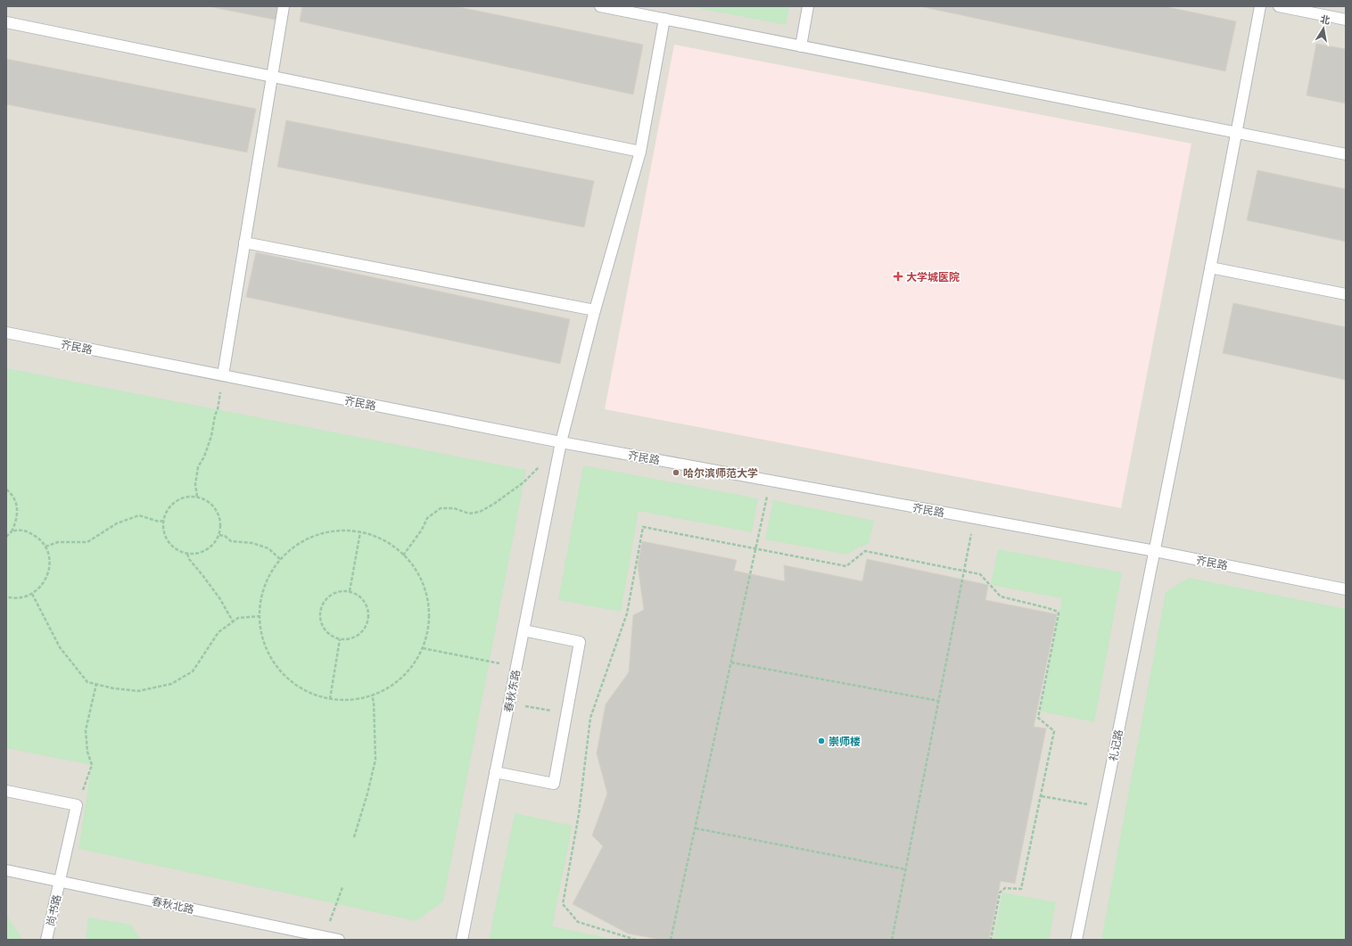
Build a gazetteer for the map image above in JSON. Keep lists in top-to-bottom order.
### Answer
{
  "streets": {
    "lane": [
      "齐民路",
      "春秋东路",
      "礼记路",
      "春秋北路",
      "尚书路"
    ]
  },
  "crossings": [
    ["齐民路", "春秋东路"],
    ["齐民路", "礼记路"],
    ["春秋北路", "尚书路"]
  ],
  "places": {
    "health": ["大学城医院"],
    "other": ["哈尔滨师范大学", "崇师楼"]
  },
  "north": "top"
}
